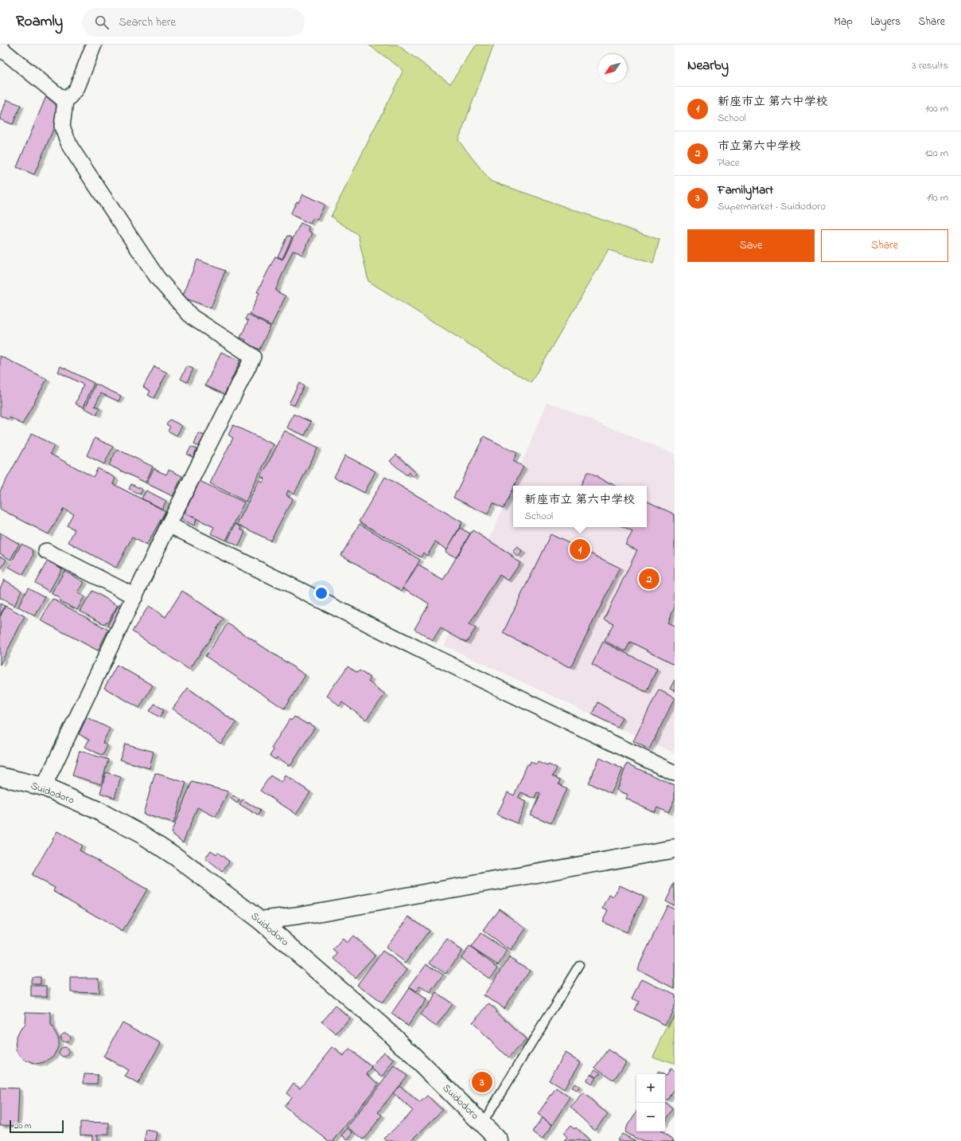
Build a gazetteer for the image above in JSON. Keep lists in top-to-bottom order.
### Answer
{
  "streets": {
    "street": ["Suidodoro"]
  },
  "scale_bar": "20 m",
  "north": "bottom left",
  "page": {
    "header": "Roamly",
    "search": "Search here",
    "nav": ["Map", "Layers", "Share"],
    "heading": ["Nearby", "3 results"],
    "list": [
      {
        "mark": "1",
        "name": "新座市立 第六中学校",
        "note": "School",
        "value": "100 m"
      },
      {
        "mark": "2",
        "name": "市立第六中学校",
        "note": "Place",
        "value": "120 m"
      },
      {
        "mark": "3",
        "name": "FamilyMart",
        "note": "Supermarket · Suidodoro",
        "value": "190 m"
      }
    ],
    "buttons": ["Save", "Share"],
    "popup": ["新座市立 第六中学校", "School"],
    "pins": ["1", "2", "3"],
    "map_buttons": ["+", "−"],
    "scale": "20 m"
  }
}
